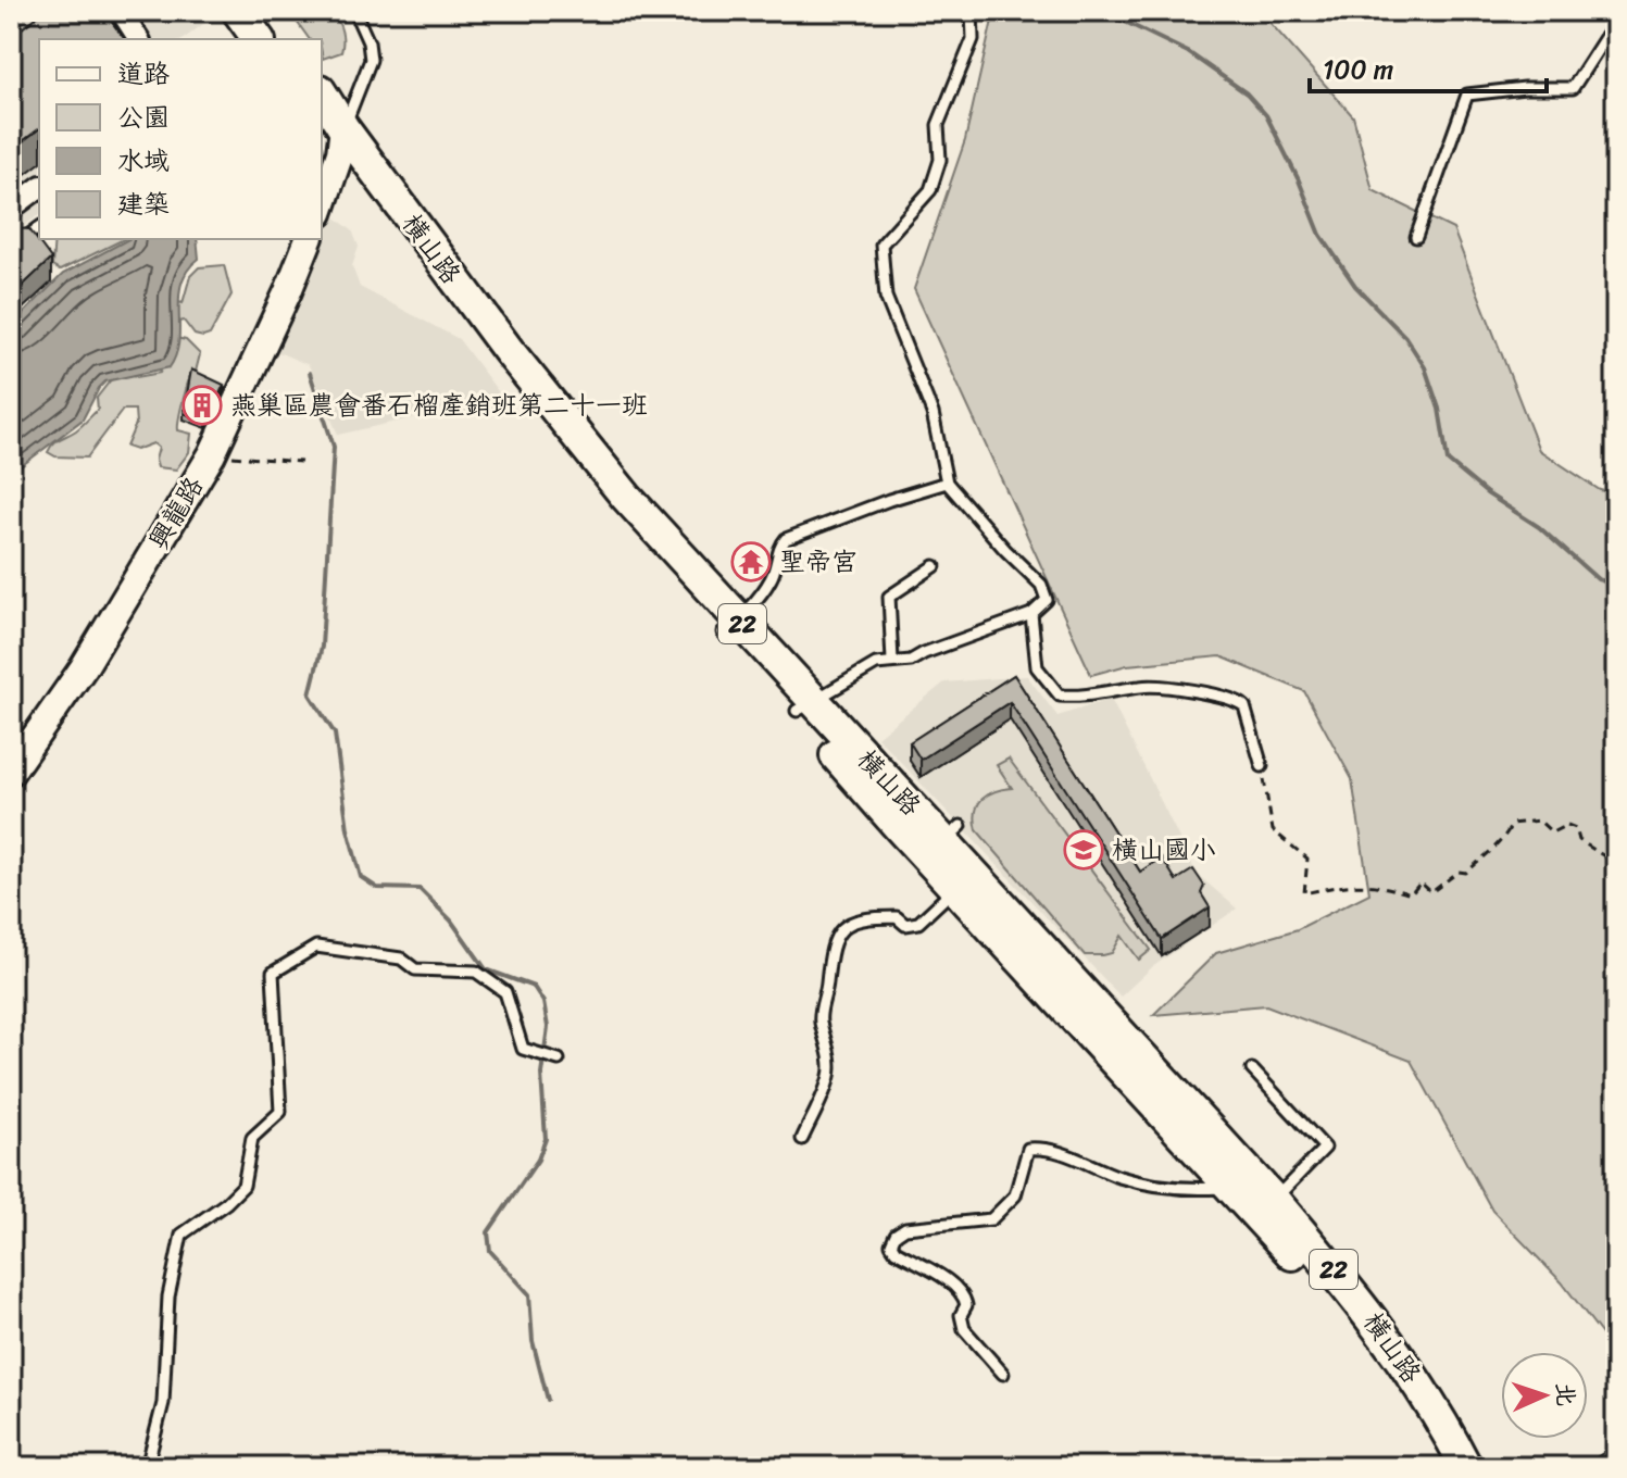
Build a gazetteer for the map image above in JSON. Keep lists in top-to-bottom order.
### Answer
{
  "streets": {
    "main road": ["橫山路", "22"],
    "street": ["興龍路"]
  },
  "places": {
    "building": ["燕巢區農會番石榴產銷班第二十一班"],
    "temple": ["聖帝宮"],
    "school or university": ["橫山國小"]
  },
  "legend": [
    "道路",
    "公園",
    "水域",
    "建築"
  ],
  "scale_bar": "100 m",
  "north": "right"
}
